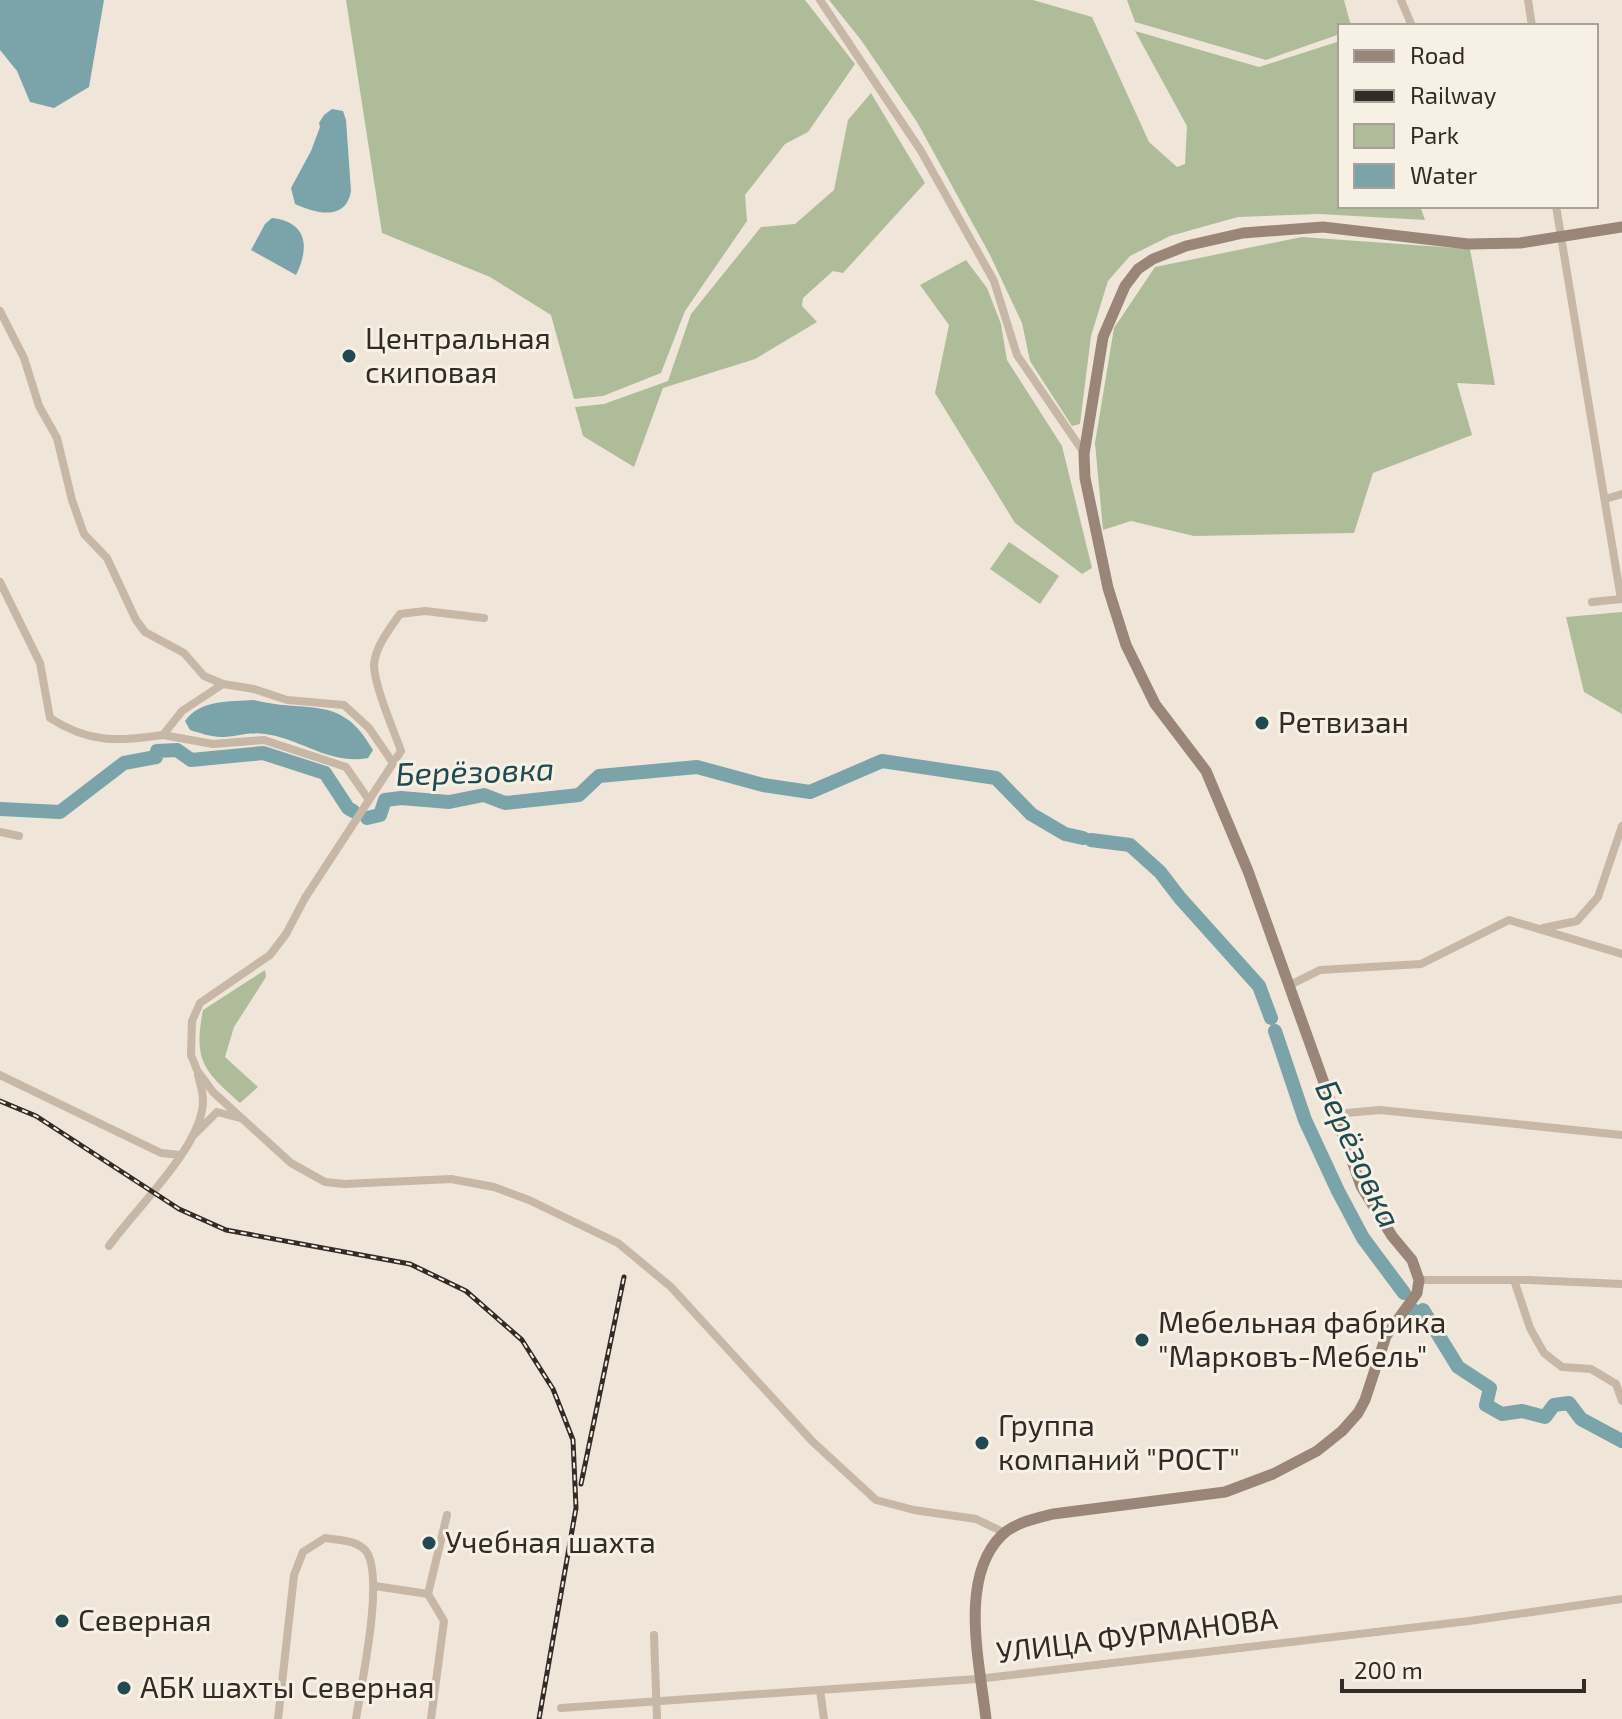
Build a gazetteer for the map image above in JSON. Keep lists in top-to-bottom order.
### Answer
{
  "streets": {
    "street": ["УЛИЦА ФУРМАНОВА"]
  },
  "water": ["Берёзовка"],
  "places": [
    "Центральная скиповая",
    "Ретвизан",
    "Мебельная фабрика \"Марковъ-Мебель\"",
    "Группа компаний \"РОСТ\"",
    "Учебная шахта",
    "Северная",
    "АБК шахты Северная"
  ],
  "legend": [
    "Road",
    "Railway",
    "Park",
    "Water"
  ],
  "scale_bar": "200 m"
}
